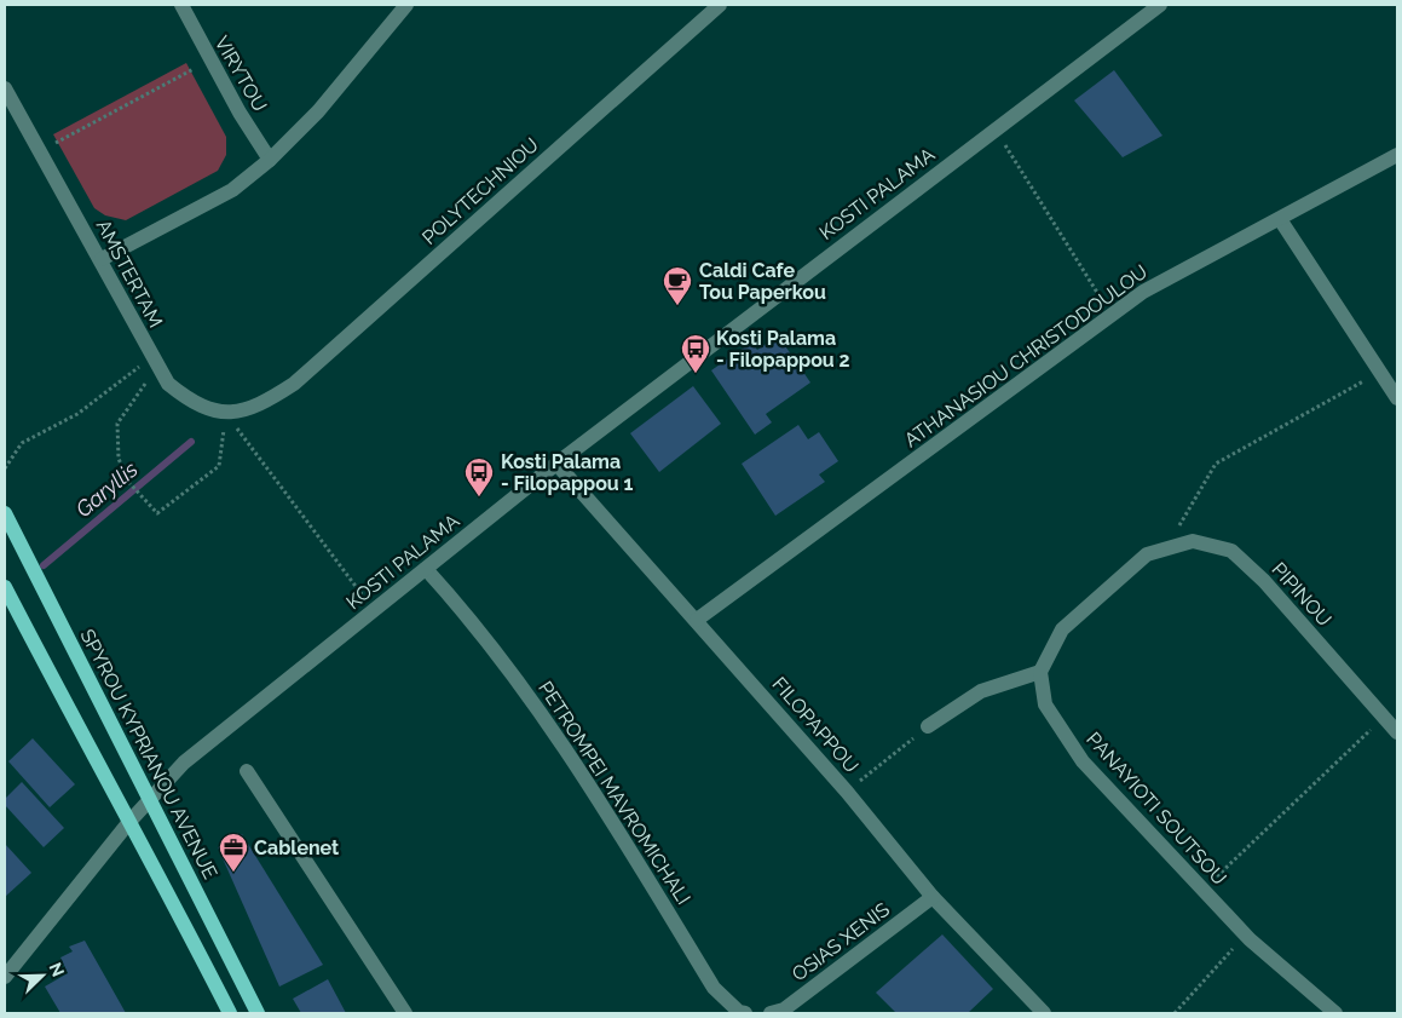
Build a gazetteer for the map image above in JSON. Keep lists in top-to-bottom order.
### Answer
{
  "streets": {
    "main road": ["SPYROU KYPRIANOU AVENUE"],
    "street": [
      "VIRYTOU",
      "POLYTECHNIOU",
      "KOSTI PALAMA",
      "AMSTERTAM",
      "ATHANASIOU CHRISTODOULOU",
      "PIPINOU",
      "FILOPAPPOU",
      "PETROMPEI MAVROMICHALI",
      "PANAYIOTI SOUTSOU",
      "OSIAS XENIS"
    ]
  },
  "crossings": [
    ["POLYTECHNIOU", "AMSTERTAM"],
    ["KOSTI PALAMA", "FILOPAPPOU"],
    ["KOSTI PALAMA", "SPYROU KYPRIANOU AVENUE"],
    ["KOSTI PALAMA", "PETROMPEI MAVROMICHALI"],
    ["ATHANASIOU CHRISTODOULOU", "FILOPAPPOU"],
    ["PIPINOU", "PANAYIOTI SOUTSOU"],
    ["FILOPAPPOU", "OSIAS XENIS"]
  ],
  "water": ["Garyllis"],
  "places": {
    "cafe": ["Caldi Cafe Tou Paperkou"],
    "bus stop": ["Kosti Palama - Filopappou 2", "Kosti Palama - Filopappou 1"],
    "office": ["Cablenet"]
  },
  "north": "top right"
}
